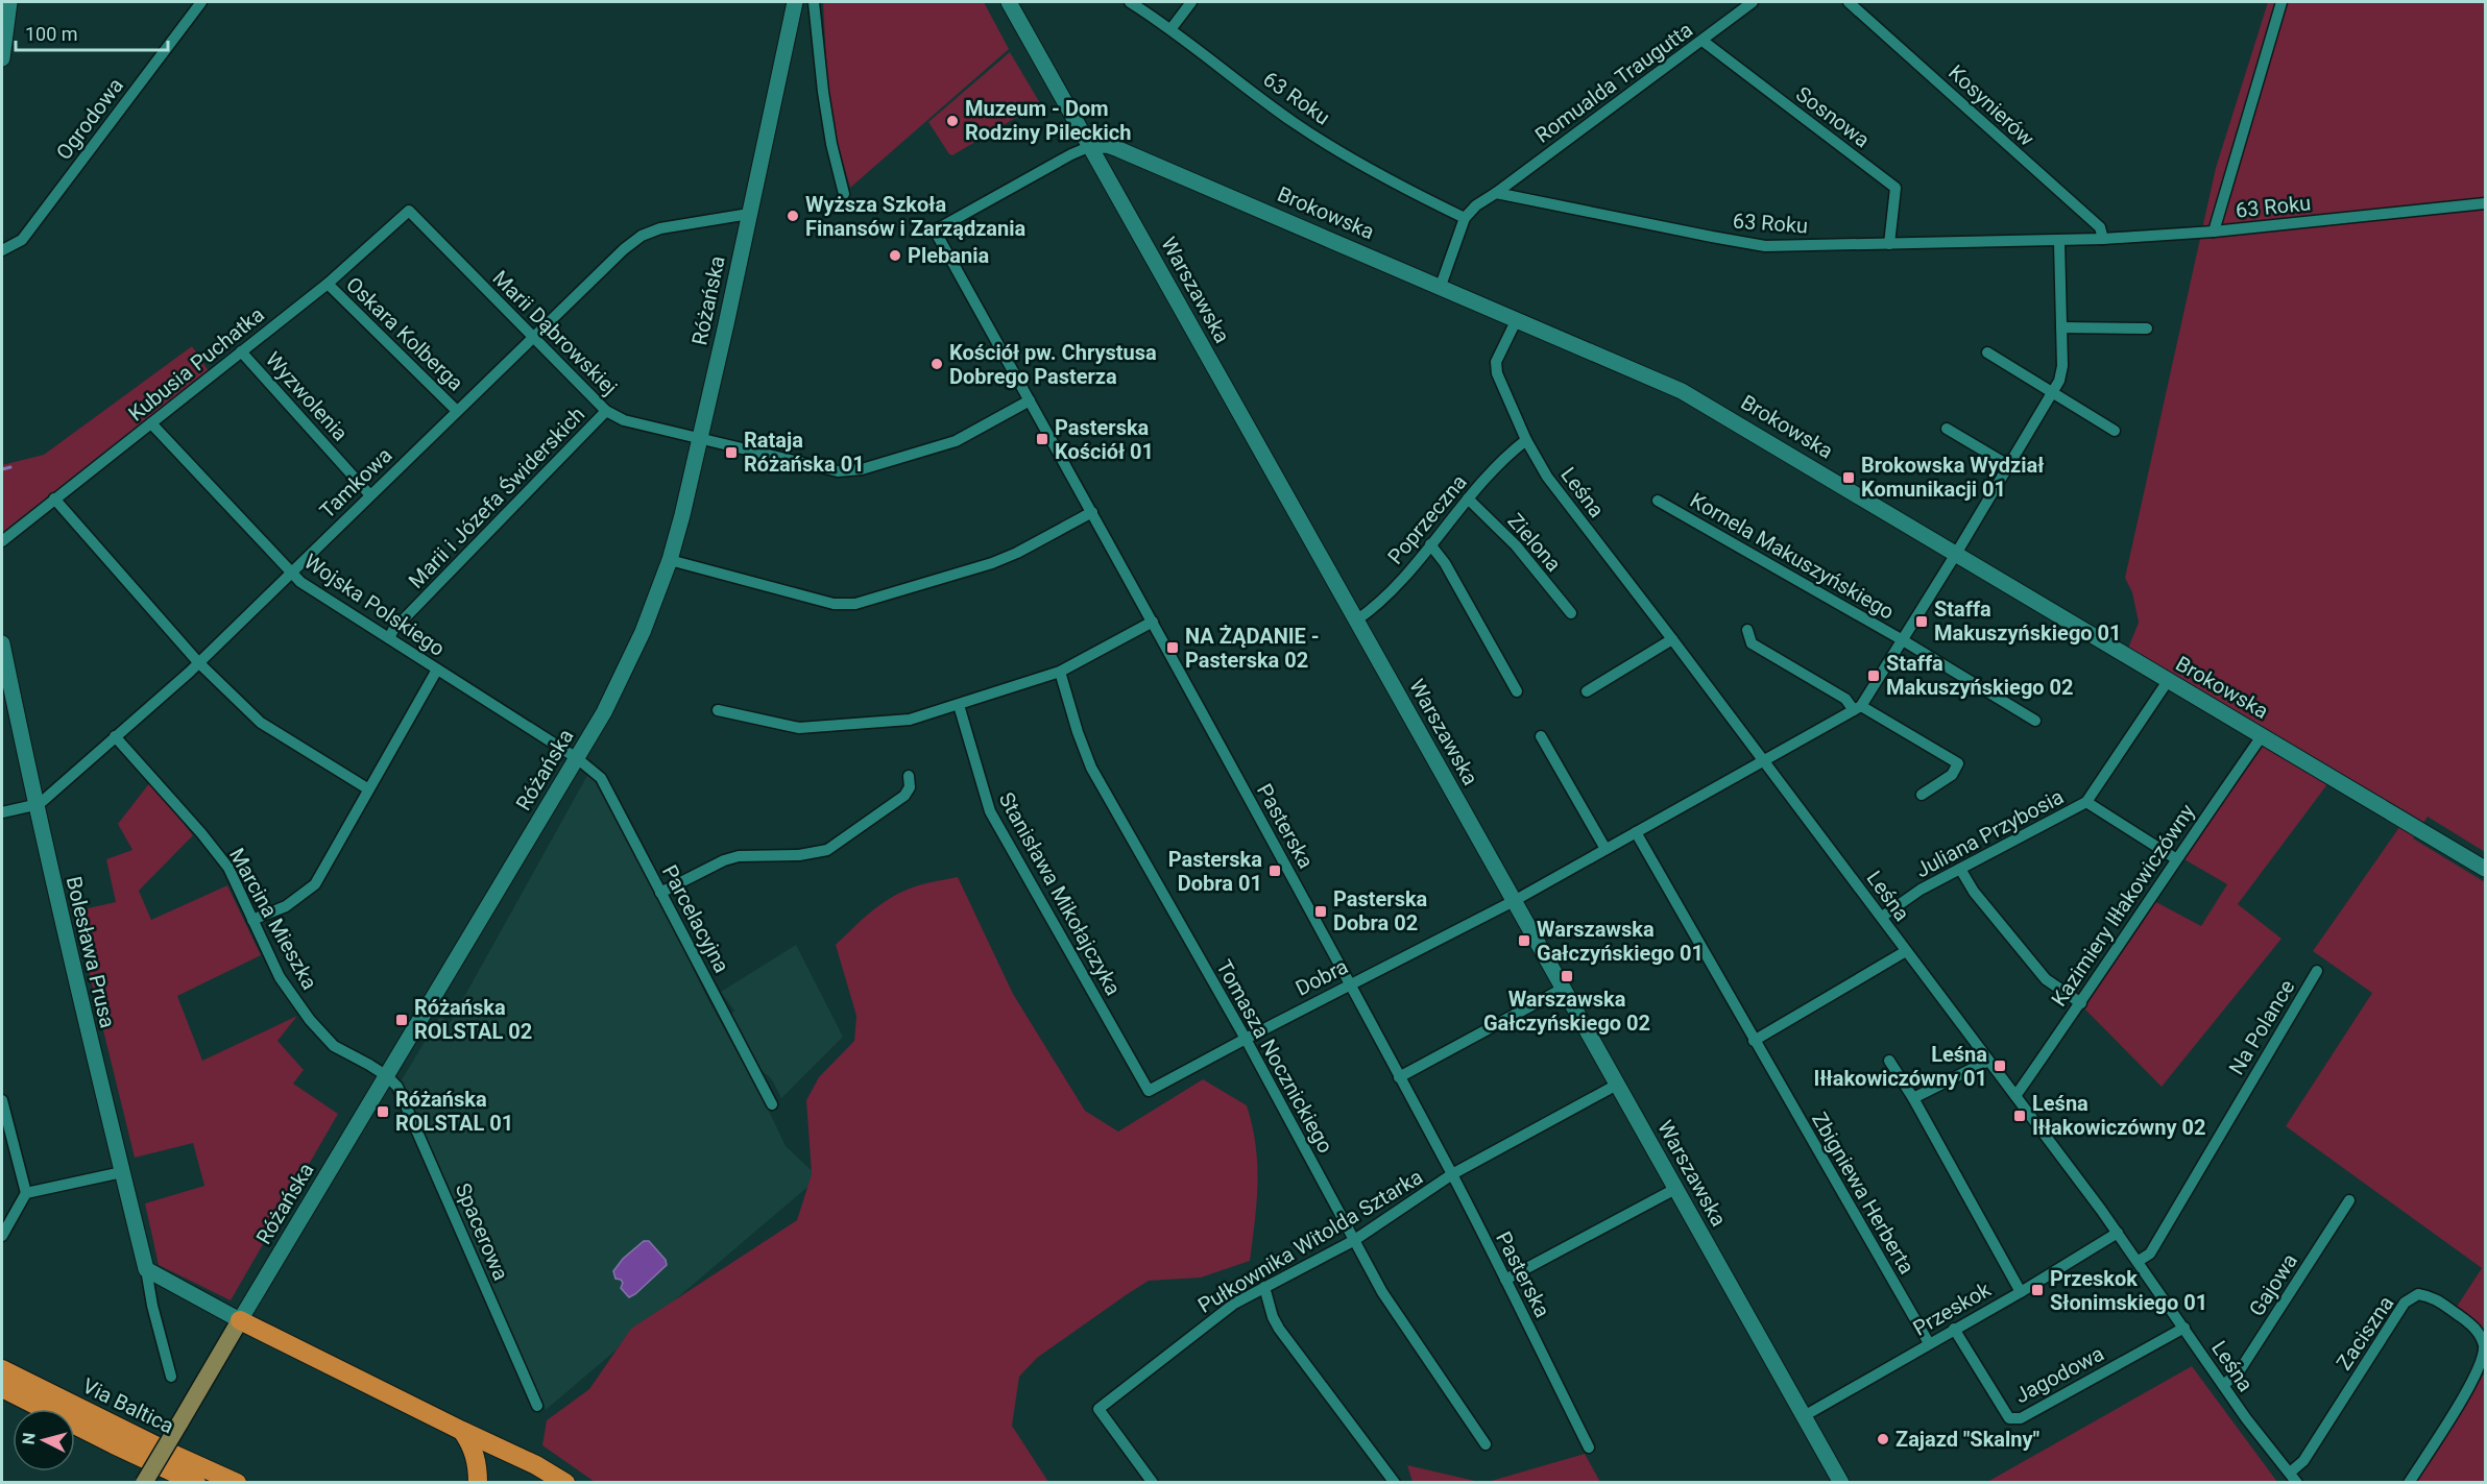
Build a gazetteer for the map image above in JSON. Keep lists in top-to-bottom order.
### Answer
{
  "streets": {
    "highway": ["Via Baltica"],
    "main road": ["Różańska"],
    "street": [
      "Romualda Traugutta",
      "63 Roku",
      "Kosynierów",
      "Sosnowa",
      "Ogrodowa",
      "Brokowska",
      "Warszawska",
      "Marii Dąbrowskiej",
      "Oskara Kolberga",
      "Kubusia Puchatka",
      "Wyzwolenia",
      "Tamkowa",
      "Leśna",
      "Marii i Józefa Świderskich",
      "Poprzeczna",
      "Zielona",
      "Kornela Makuszyńskiego",
      "Wojska Polskiego",
      "Pasterska",
      "Juliana Przybosia",
      "Stanisława Mikołajczyka",
      "Kazimiery Iłłakowiczówny",
      "Marcina Mieszka",
      "Parcelacyjna",
      "Bolesława Prusa",
      "Dobra",
      "Na Polance",
      "Tomasza Nocznickiego",
      "Zbigniewa Herberta",
      "Spacerowa",
      "Pułkownika Witolda Sztarka",
      "Gajowa",
      "Przeskok",
      "Zaciszna",
      "Jagodowa"
    ]
  },
  "crossings": [
    ["Romualda Traugutta", "63 Roku"],
    ["Romualda Traugutta", "Sosnowa"],
    ["63 Roku", "Kosynierów"],
    ["63 Roku", "Sosnowa"],
    ["Brokowska", "Warszawska"],
    ["Brokowska", "Leśna"],
    ["Brokowska", "Pasterska"],
    ["Brokowska", "Juliana Przybosia"],
    ["Brokowska", "Kazimiery Iłłakowiczówny"],
    ["Warszawska", "Poprzeczna"],
    ["Warszawska", "Pasterska"],
    ["Warszawska", "Dobra"],
    ["Warszawska", "Pułkownika Witolda Sztarka"],
    ["Warszawska", "Przeskok"],
    ["Różańska", "Marii Dąbrowskiej"],
    ["Różańska", "Tamkowa"],
    ["Różańska", "Wojska Polskiego"],
    ["Różańska", "Marcina Mieszka"],
    ["Różańska", "Parcelacyjna"],
    ["Różańska", "Spacerowa"],
    ["Marii Dąbrowskiej", "Kubusia Puchatka"],
    ["Marii Dąbrowskiej", "Tamkowa"],
    ["Marii Dąbrowskiej", "Marii i Józefa Świderskich"],
    ["Marii Dąbrowskiej", "Pasterska"],
    ["Oskara Kolberga", "Kubusia Puchatka"],
    ["Oskara Kolberga", "Tamkowa"],
    ["Kubusia Puchatka", "Wyzwolenia"],
    ["Kubusia Puchatka", "Wojska Polskiego"],
    ["Wyzwolenia", "Tamkowa"],
    ["Tamkowa", "Wojska Polskiego"],
    ["Tamkowa", "Marcina Mieszka"],
    ["Tamkowa", "Bolesława Prusa"],
    ["Leśna", "Poprzeczna"],
    ["Leśna", "Juliana Przybosia"],
    ["Leśna", "Kazimiery Iłłakowiczówny"],
    ["Leśna", "Dobra"],
    ["Leśna", "Na Polance"],
    ["Leśna", "Gajowa"],
    ["Leśna", "Przeskok"],
    ["Leśna", "Zaciszna"],
    ["Leśna", "Jagodowa"],
    ["Marii i Józefa Świderskich", "Wojska Polskiego"],
    ["Poprzeczna", "Zielona"],
    ["Wojska Polskiego", "Parcelacyjna"],
    ["Pasterska", "Dobra"],
    ["Pasterska", "Pułkownika Witolda Sztarka"],
    ["Stanisława Mikołajczyka", "Dobra"],
    ["Marcina Mieszka", "Spacerowa"],
    ["Dobra", "Tomasza Nocznickiego"],
    ["Dobra", "Zbigniewa Herberta"],
    ["Tomasza Nocznickiego", "Pułkownika Witolda Sztarka"],
    ["Zbigniewa Herberta", "Przeskok"],
    ["Przeskok", "Jagodowa"]
  ],
  "places": {
    "other": [
      "Muzeum - Dom Rodziny Pileckich",
      "Wyższa Szkoła Finansów i Zarządzania",
      "Plebania",
      "Kościół pw. Chrystusa Dobrego Pasterza",
      "Zajazd \"Skalny\""
    ],
    "transit": [
      "Pasterska Kościół 01",
      "Rataja Różańska 01",
      "Brokowska Wydział Komunikacji 01",
      "Staffa Makuszyńskiego 01",
      "NA ŻĄDANIE - Pasterska 02",
      "Staffa Makuszyńskiego 02",
      "Pasterska Dobra 01",
      "Pasterska Dobra 02",
      "Warszawska Gałczyńskiego 01",
      "Warszawska Gałczyńskiego 02",
      "Różańska ROLSTAL 02",
      "Leśna Iłłakowiczówny 01",
      "Różańska ROLSTAL 01",
      "Leśna Iłłakowiczówny 02",
      "Przeskok Słonimskiego 01"
    ]
  },
  "scale_bar": "100 m",
  "north": "left"
}
